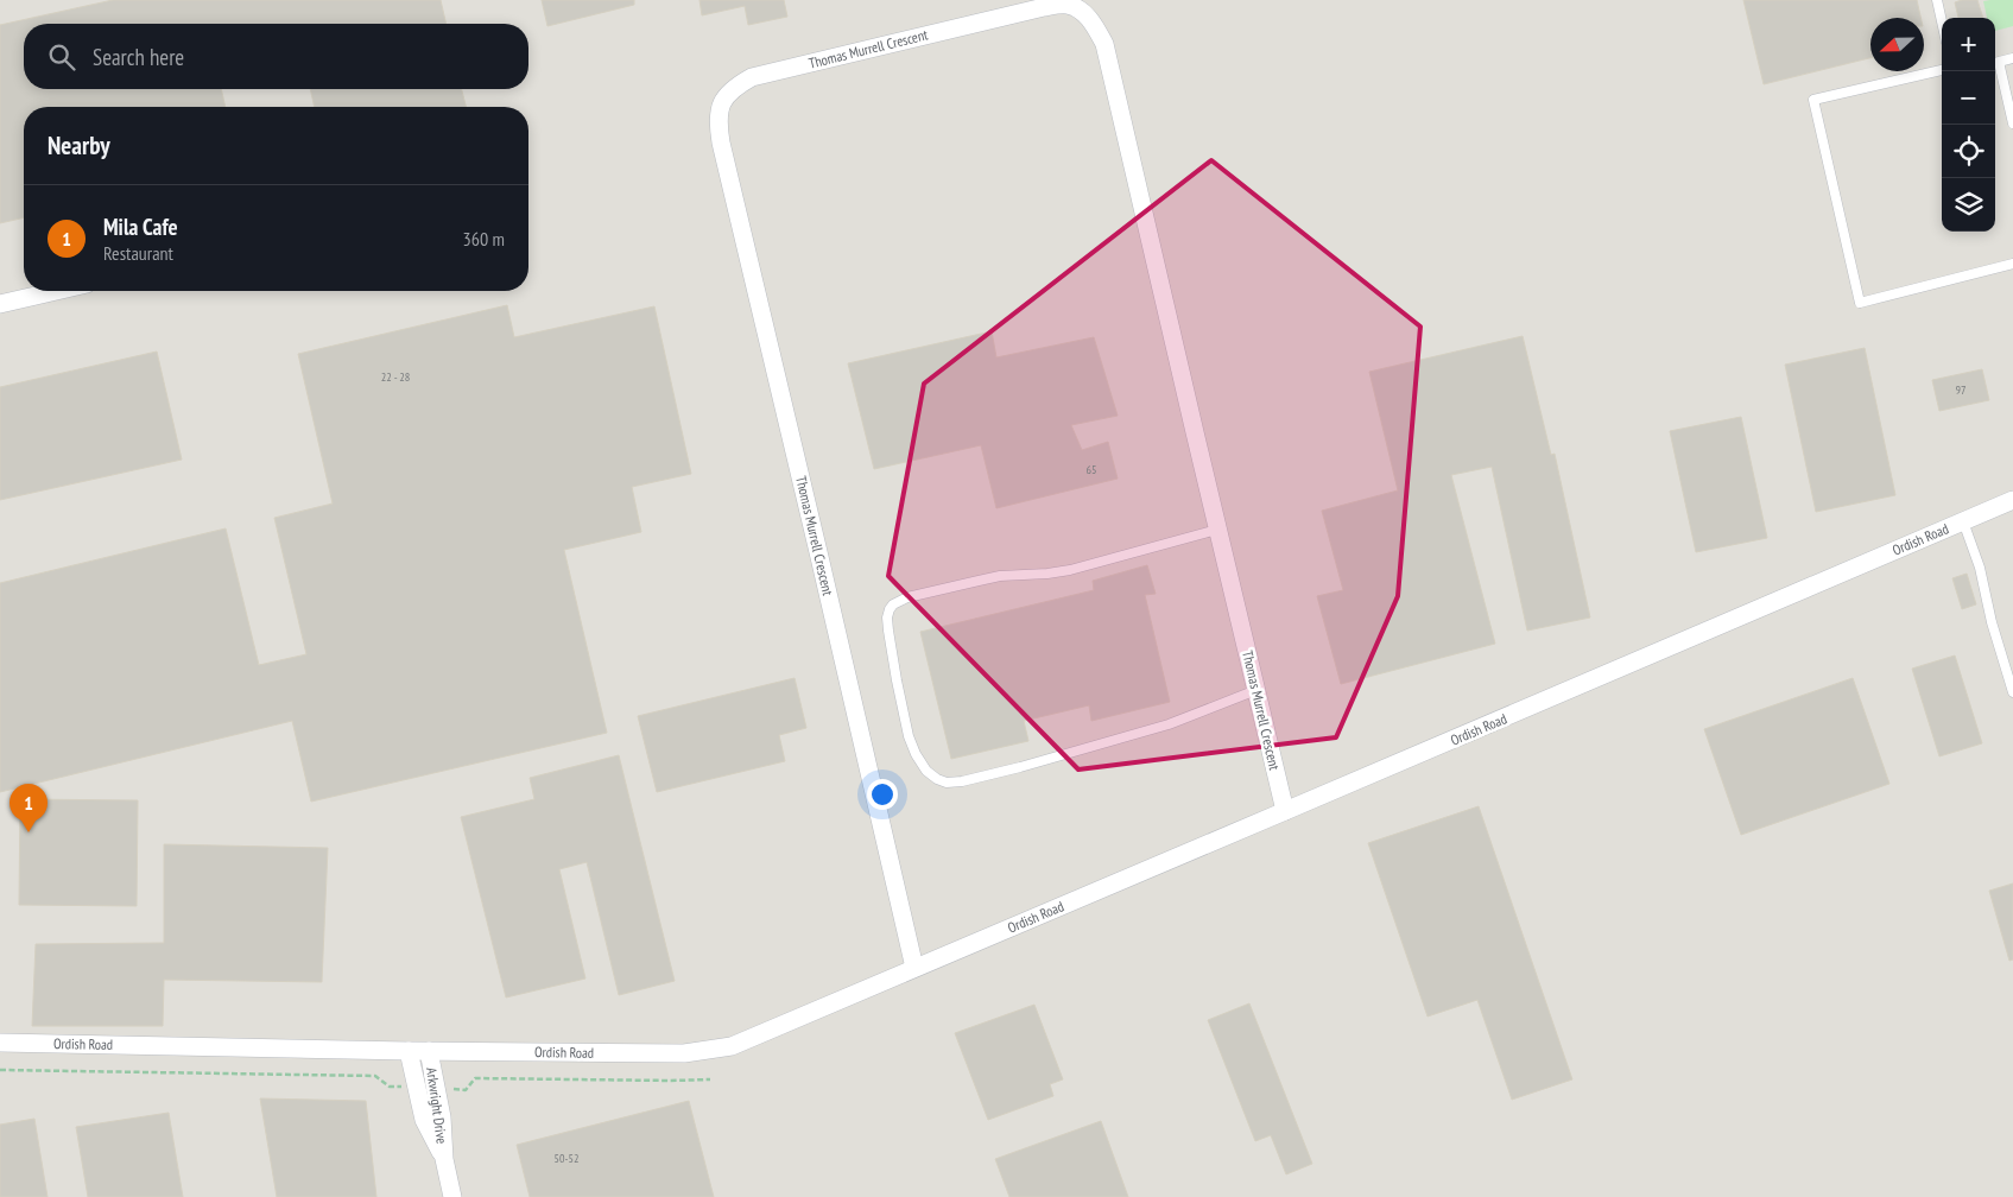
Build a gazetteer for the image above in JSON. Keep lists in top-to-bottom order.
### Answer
{
  "streets": {
    "street": ["Thomas Murrell Crescent", "Ordish Road", "Arkwright Drive"]
  },
  "crossings": [
    ["Thomas Murrell Crescent", "Ordish Road"],
    ["Ordish Road", "Arkwright Drive"]
  ],
  "house_numbers": [
    "22 - 28",
    "97",
    "65",
    "50-52"
  ],
  "north": "left",
  "page": {
    "map_buttons": ["+", "−"],
    "search": "Search here",
    "heading": "Nearby",
    "list": [
      {
        "mark": "1",
        "name": "Mila Cafe",
        "note": "Restaurant",
        "value": "360 m"
      }
    ],
    "pins": "1"
  }
}
